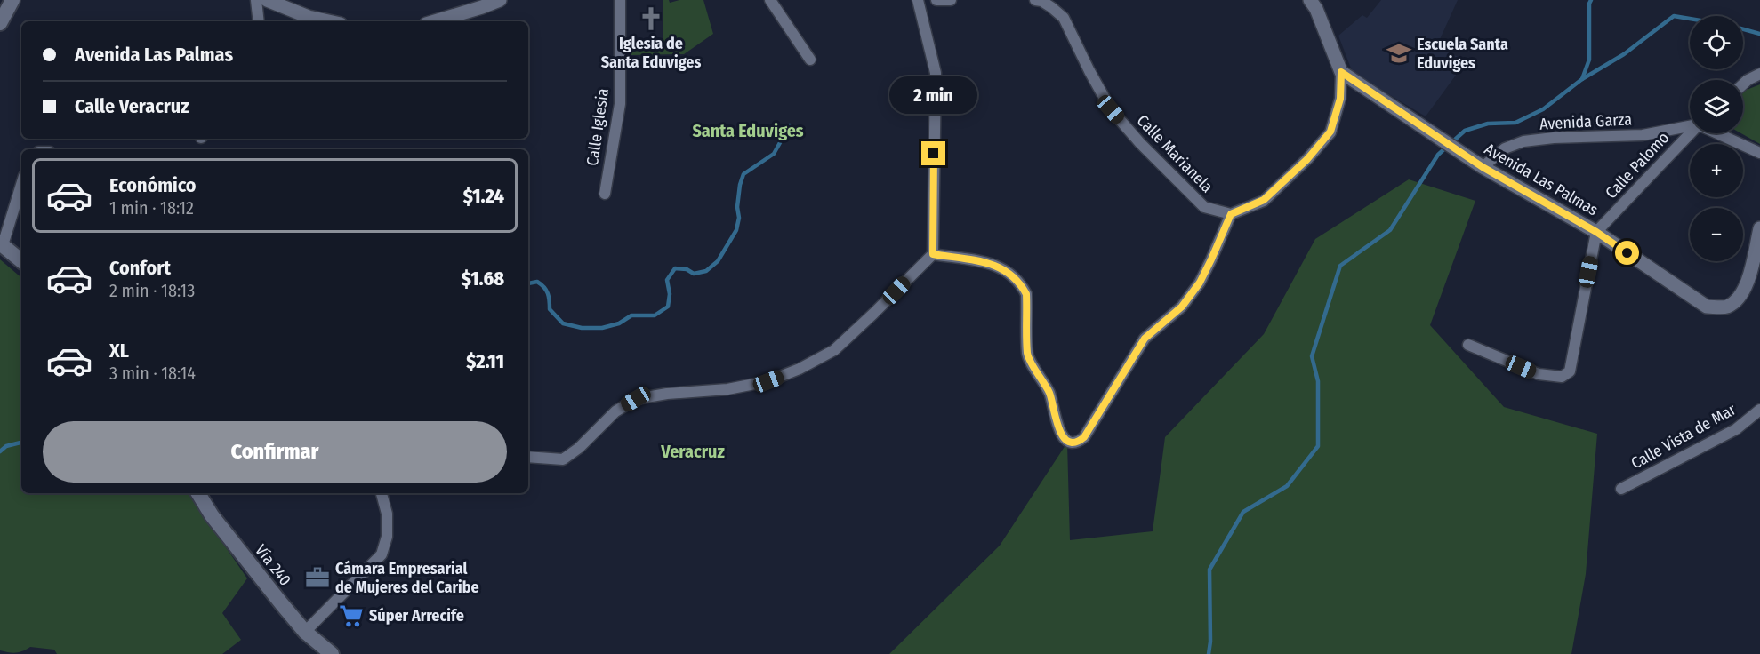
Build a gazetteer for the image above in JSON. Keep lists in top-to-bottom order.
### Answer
{
  "streets": {
    "main road": ["Vía 240"],
    "street": [
      "Avenida Garza",
      "Calle Iglesia",
      "Calle Marianela",
      "Calle Palomo",
      "Avenida Las Palmas",
      "Calle Vista de Mar"
    ]
  },
  "crossings": [
    ["Avenida Garza", "Avenida Las Palmas"],
    ["Calle Palomo", "Avenida Las Palmas"]
  ],
  "districts": ["Santa Eduviges", "Veracruz"],
  "places": {
    "church": ["Iglesia de Santa Eduviges"],
    "school or university": ["Escuela Santa Eduviges"],
    "office": ["Cámara Empresarial de Mujeres del Caribe"],
    "supermarket": ["Súper Arrecife"]
  },
  "page": {
    "map_buttons": ["+", "−"],
    "banner": ["Avenida Las Palmas", "Calle Veracruz"],
    "bubble": "2 min",
    "list": [
      {
        "name": "Económico",
        "note": "1 min · 18:12",
        "value": "$1.24"
      },
      {
        "name": "Confort",
        "note": "2 min · 18:13",
        "value": "$1.68"
      },
      {
        "name": "XL",
        "note": "3 min · 18:14",
        "value": "$2.11"
      }
    ],
    "buttons": "Confirmar"
  }
}
